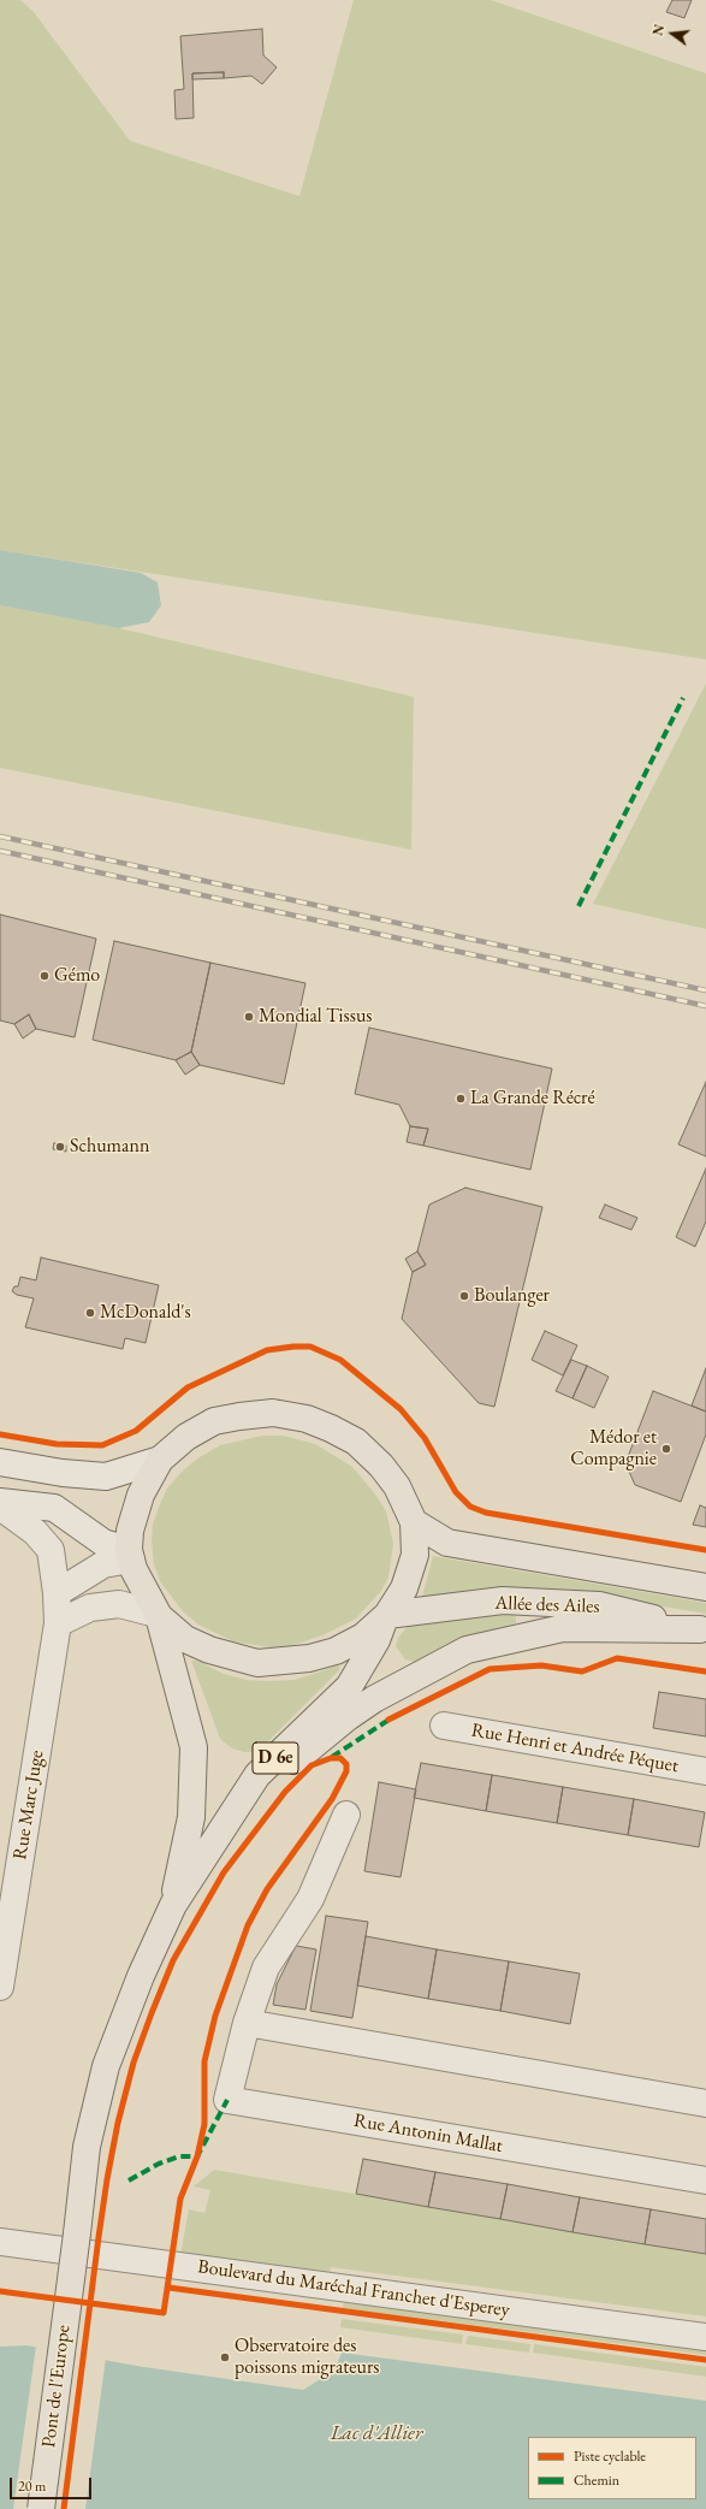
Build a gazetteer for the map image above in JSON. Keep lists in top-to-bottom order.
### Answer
{
  "streets": {
    "main road": ["Allée des Ailes", "D 6e", "Pont de l'Europe"],
    "street": [
      "Rue Henri et Andrée Péquet",
      "Rue Marc Juge",
      "Rue Antonin Mallat",
      "Boulevard du Maréchal Franchet d'Esperey"
    ]
  },
  "crossings": [
    ["Allée des Ailes", "D 6e"],
    ["D 6e", "Pont de l'Europe"]
  ],
  "water": ["Lac d'Allier"],
  "places": [
    "Gémo",
    "Mondial Tissus",
    "La Grande Récré",
    "Schumann",
    "Boulanger",
    "McDonald's",
    "Médor et Compagnie",
    "Observatoire des poissons migrateurs"
  ],
  "legend": ["Piste cyclable", "Chemin"],
  "scale_bar": "20 m",
  "north": "left"
}
